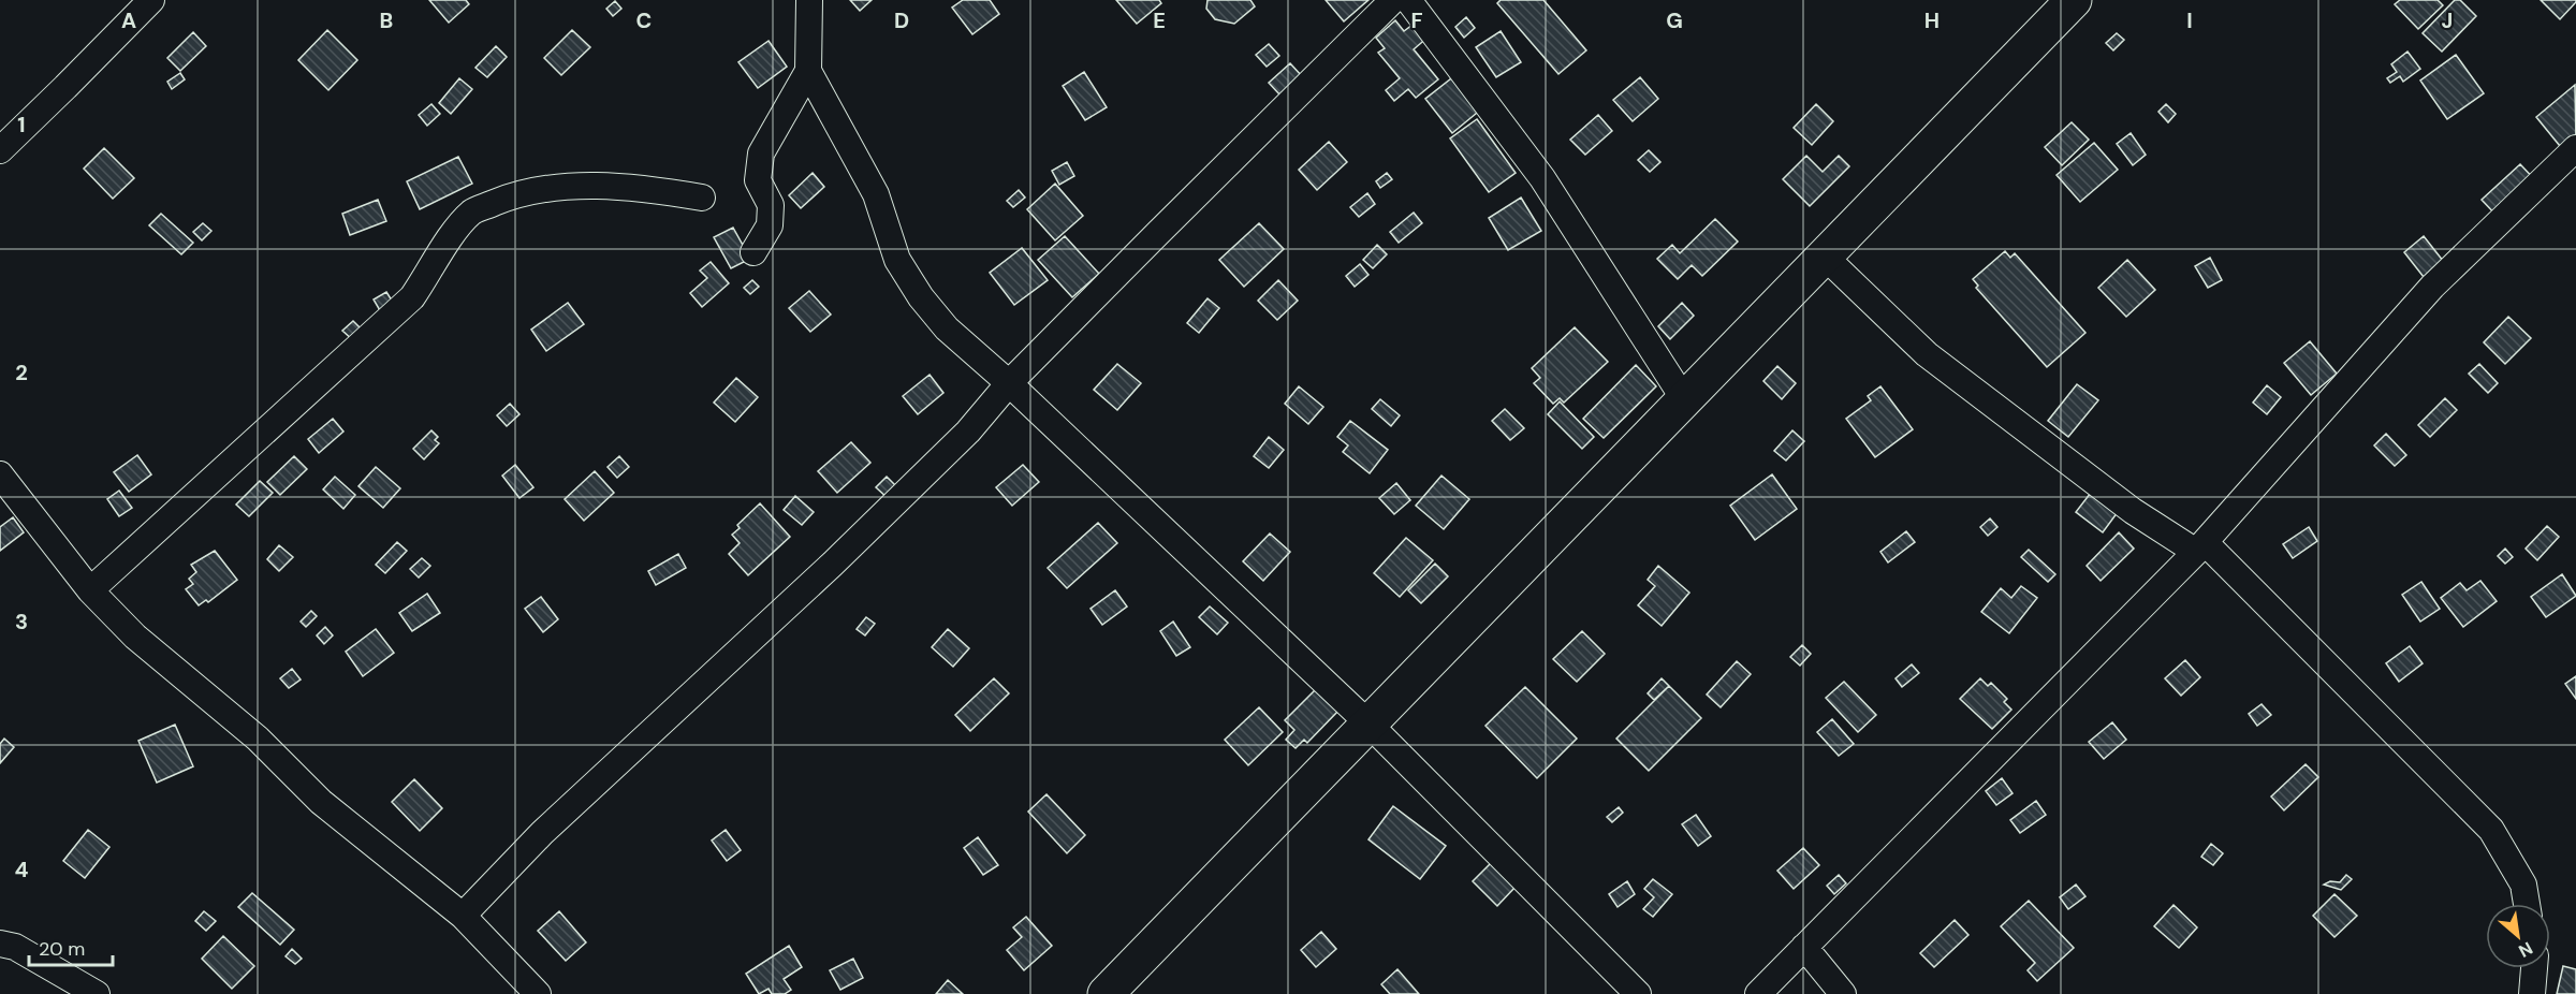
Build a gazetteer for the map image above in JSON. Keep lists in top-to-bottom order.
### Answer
{
  "scale_bar": "20 m",
  "north": "bottom right",
  "grid": {
    "columns": [
      "A",
      "B",
      "C",
      "D",
      "E",
      "F",
      "G",
      "H",
      "I",
      "J"
    ],
    "rows": [
      "1",
      "2",
      "3",
      "4"
    ]
  }
}
